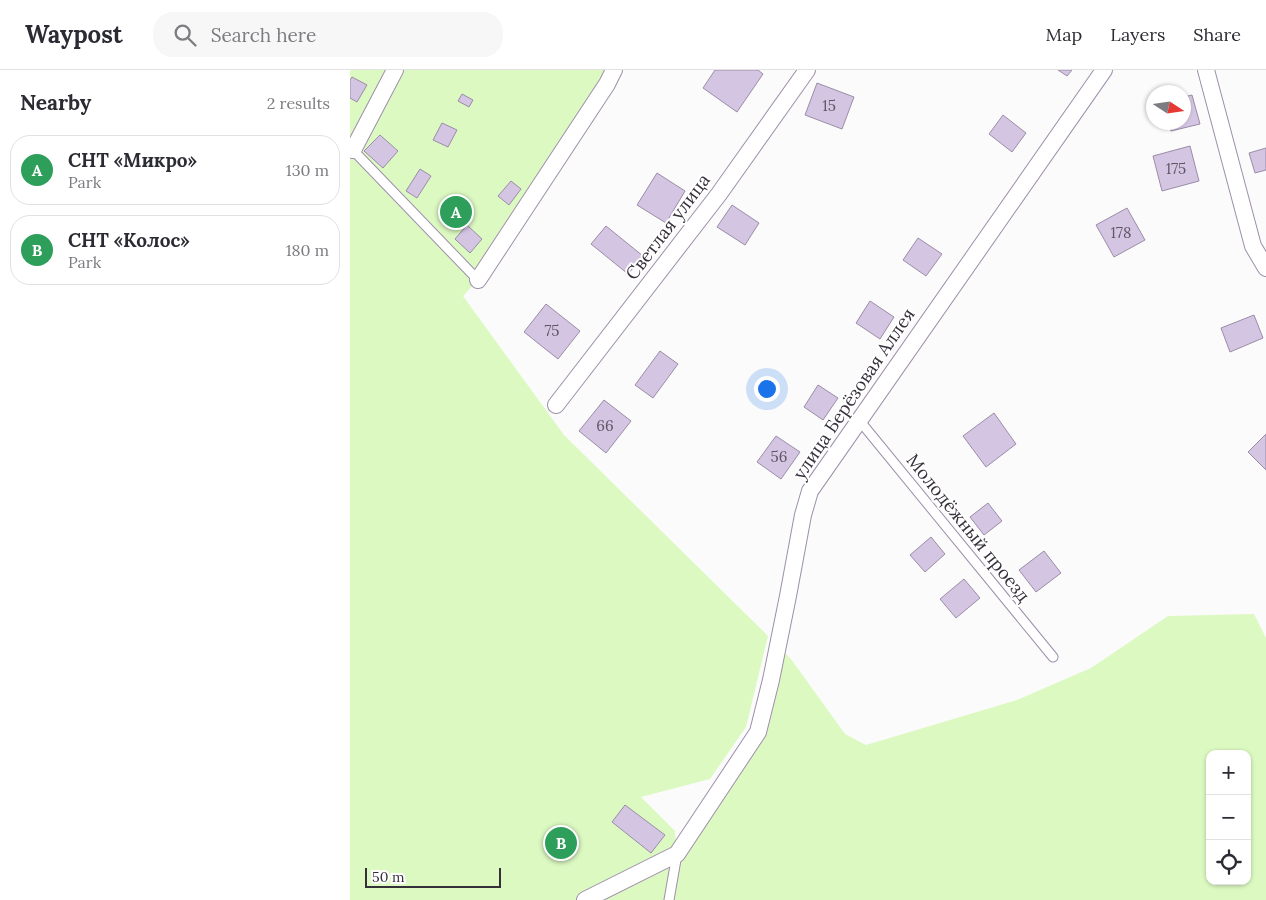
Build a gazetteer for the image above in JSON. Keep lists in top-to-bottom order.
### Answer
{
  "streets": {
    "street": ["Светлая улица", "улица Берёзовая Аллея"],
    "lane": ["Молодёжный проезд"]
  },
  "crossings": [
    ["улица Берёзовая Аллея", "Молодёжный проезд"]
  ],
  "house_numbers": [
    "15",
    "175",
    "178",
    "75",
    "66",
    "56"
  ],
  "scale_bar": "50 m",
  "north": "right",
  "page": {
    "header": "Waypost",
    "search": "Search here",
    "nav": ["Map", "Layers", "Share"],
    "heading": ["Nearby", "2 results"],
    "list": [
      {
        "mark": "A",
        "name": "СНТ «Микро»",
        "note": "Park",
        "value": "130 m"
      },
      {
        "mark": "B",
        "name": "СНТ «Колос»",
        "note": "Park",
        "value": "180 m"
      }
    ],
    "pins": ["A", "B"],
    "map_buttons": ["+", "−"],
    "scale": "50 m"
  }
}
